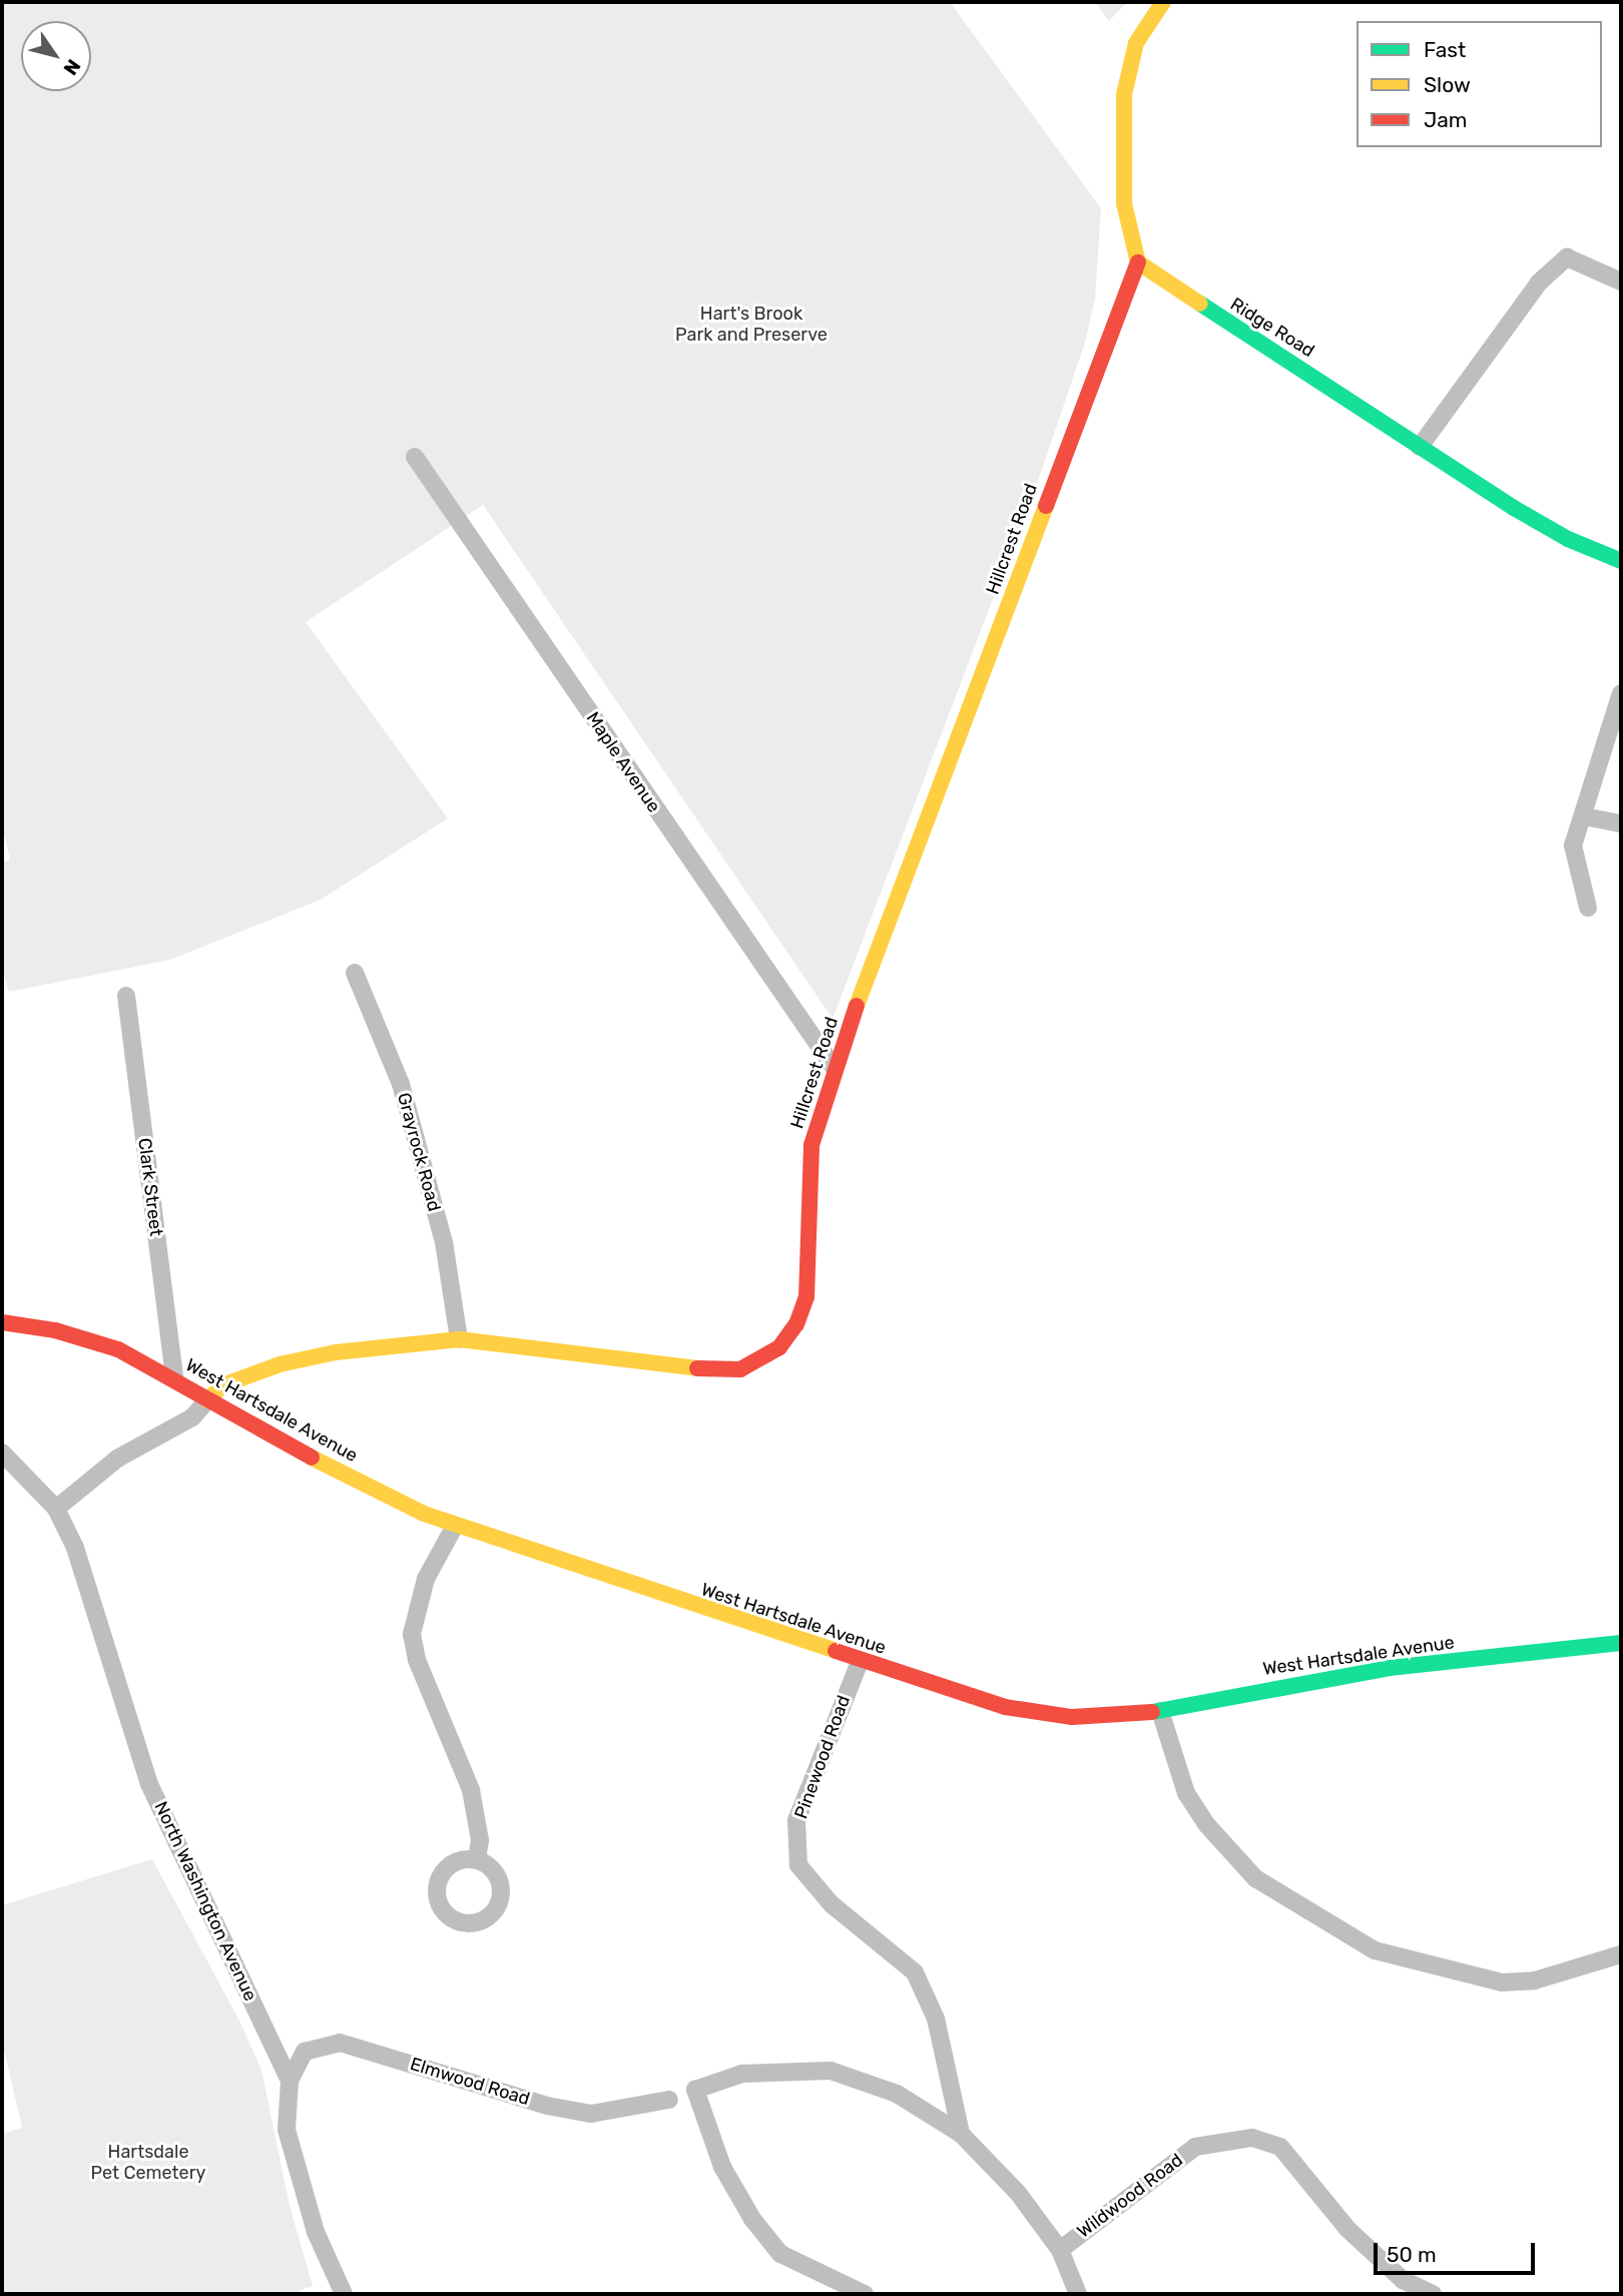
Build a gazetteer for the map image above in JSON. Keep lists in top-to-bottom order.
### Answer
{
  "streets": {
    "street": [
      "Ridge Road",
      "Hillcrest Road",
      "Maple Avenue",
      "Grayrock Road",
      "Clark Street",
      "West Hartsdale Avenue",
      "Pinewood Road",
      "North Washington Avenue",
      "Elmwood Road",
      "Wildwood Road"
    ]
  },
  "crossings": [
    ["Ridge Road", "Hillcrest Road"],
    ["Hillcrest Road", "Maple Avenue"],
    ["Hillcrest Road", "Grayrock Road"],
    ["Hillcrest Road", "West Hartsdale Avenue"],
    ["Clark Street", "West Hartsdale Avenue"],
    ["West Hartsdale Avenue", "Pinewood Road"],
    ["North Washington Avenue", "Elmwood Road"]
  ],
  "parks": ["Hart's Brook Park and Preserve", "Hartsdale Pet Cemetery"],
  "legend": ["Fast", "Slow", "Jam"],
  "scale_bar": "50 m",
  "north": "bottom right"
}
